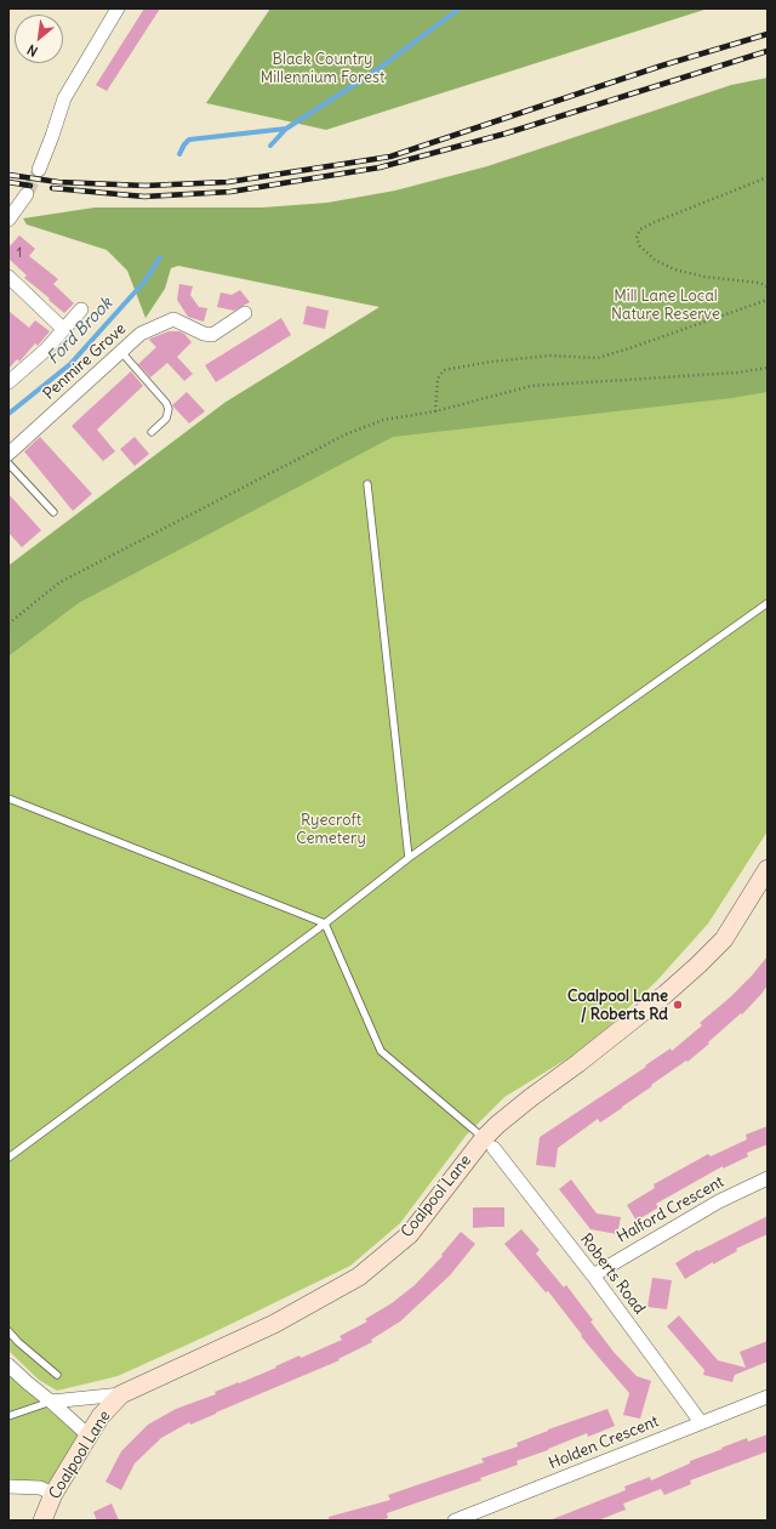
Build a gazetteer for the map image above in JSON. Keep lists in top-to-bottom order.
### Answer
{
  "streets": {
    "street": [
      "Penmire Grove",
      "Coalpool Lane",
      "Halford Crescent",
      "Roberts Road",
      "Holden Crescent"
    ]
  },
  "crossings": [
    ["Coalpool Lane", "Roberts Road"],
    ["Halford Crescent", "Roberts Road"],
    ["Roberts Road", "Holden Crescent"]
  ],
  "water": ["Ford Brook"],
  "parks": ["Black Country Millennium Forest", "Mill Lane Local Nature Reserve", "Ryecroft Cemetery"],
  "places": ["Coalpool Lane / Roberts Rd"],
  "house_numbers": ["1"],
  "north": "bottom left"
}
